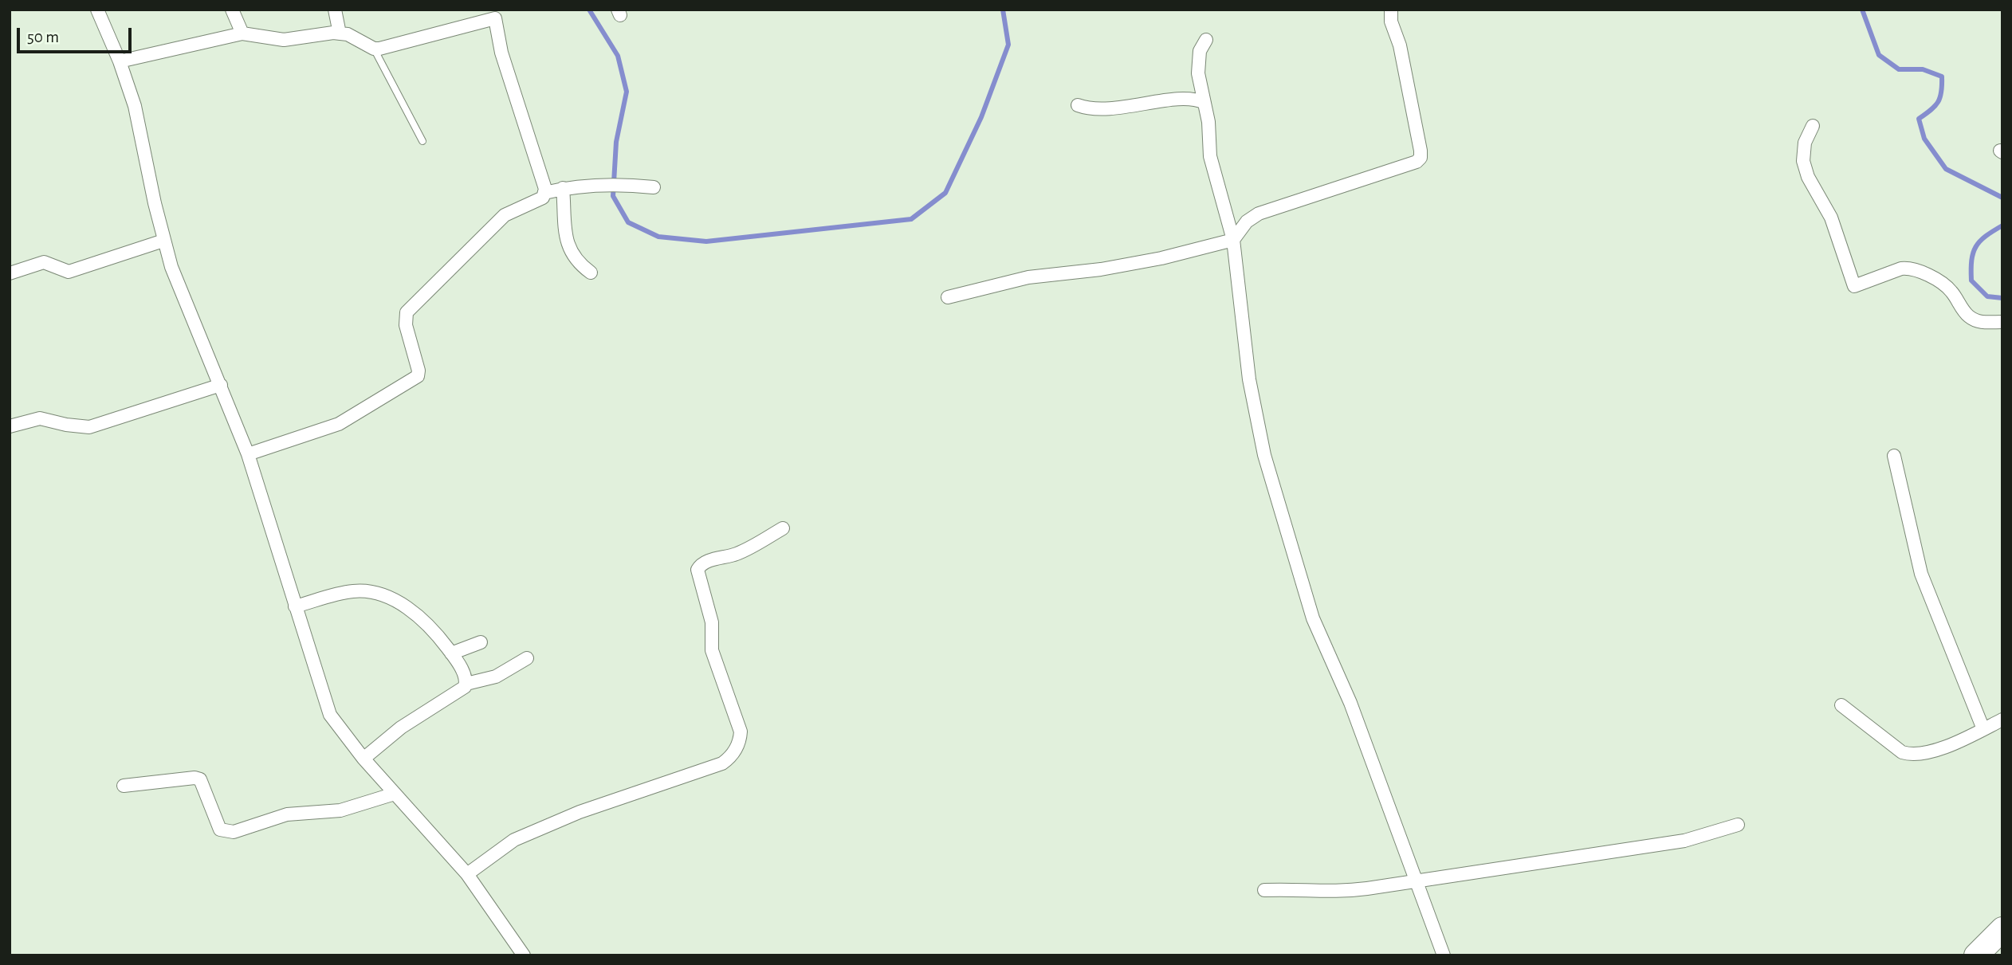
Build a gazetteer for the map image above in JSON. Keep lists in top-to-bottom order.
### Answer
{
  "scale_bar": "50 m"
}
